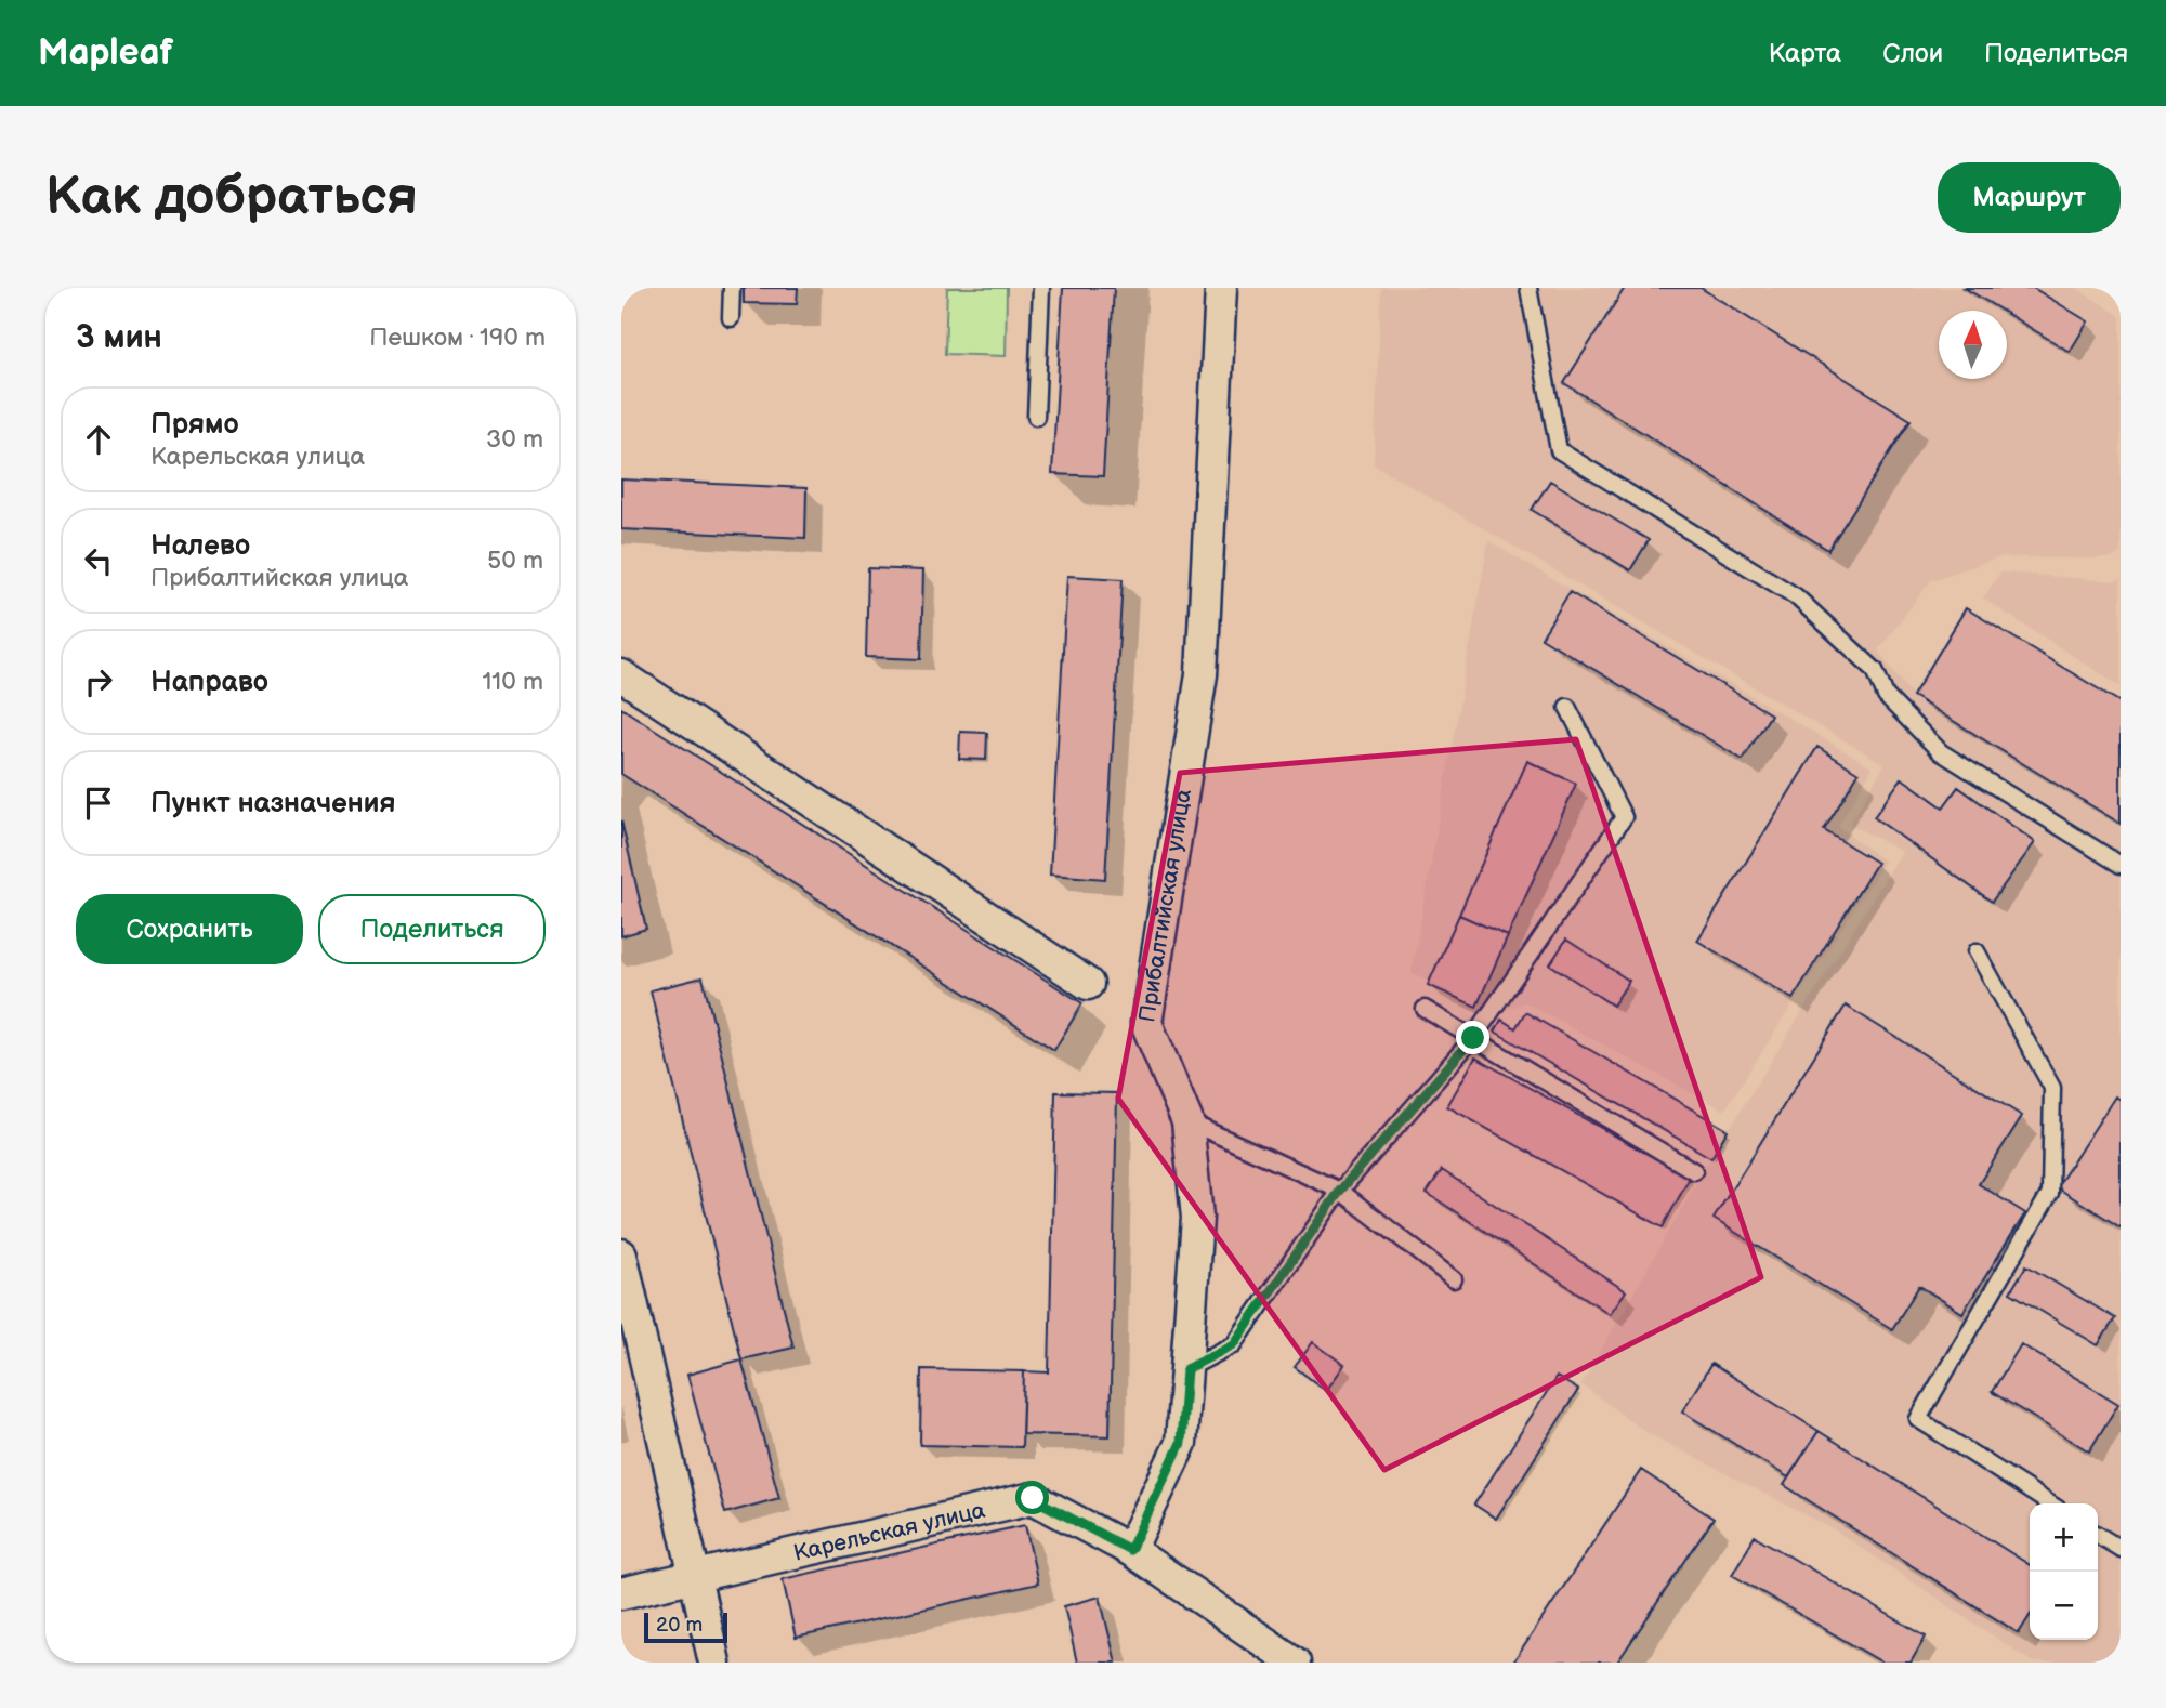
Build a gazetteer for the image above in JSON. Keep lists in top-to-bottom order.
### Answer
{
  "streets": {
    "street": ["Прибалтийская улица", "Карельская улица"]
  },
  "crossings": [
    ["Прибалтийская улица", "Карельская улица"]
  ],
  "scale_bar": "20 m",
  "north": "top",
  "page": {
    "header": "Mapleaf",
    "nav": ["Карта", "Слои", "Поделиться"],
    "buttons": [
      "Маршрут",
      ["Сохранить", "Поделиться"]
    ],
    "title": "Как добраться",
    "heading": ["3 мин", "Пешком · 190 m"],
    "list": [
      ["Прямо", "Карельская улица", "30 m"],
      ["Налево", "Прибалтийская улица", "50 m"],
      ["Направо", "110 m"],
      "Пункт назначения"
    ],
    "map_buttons": ["+", "−"],
    "scale": "20 m"
  }
}
